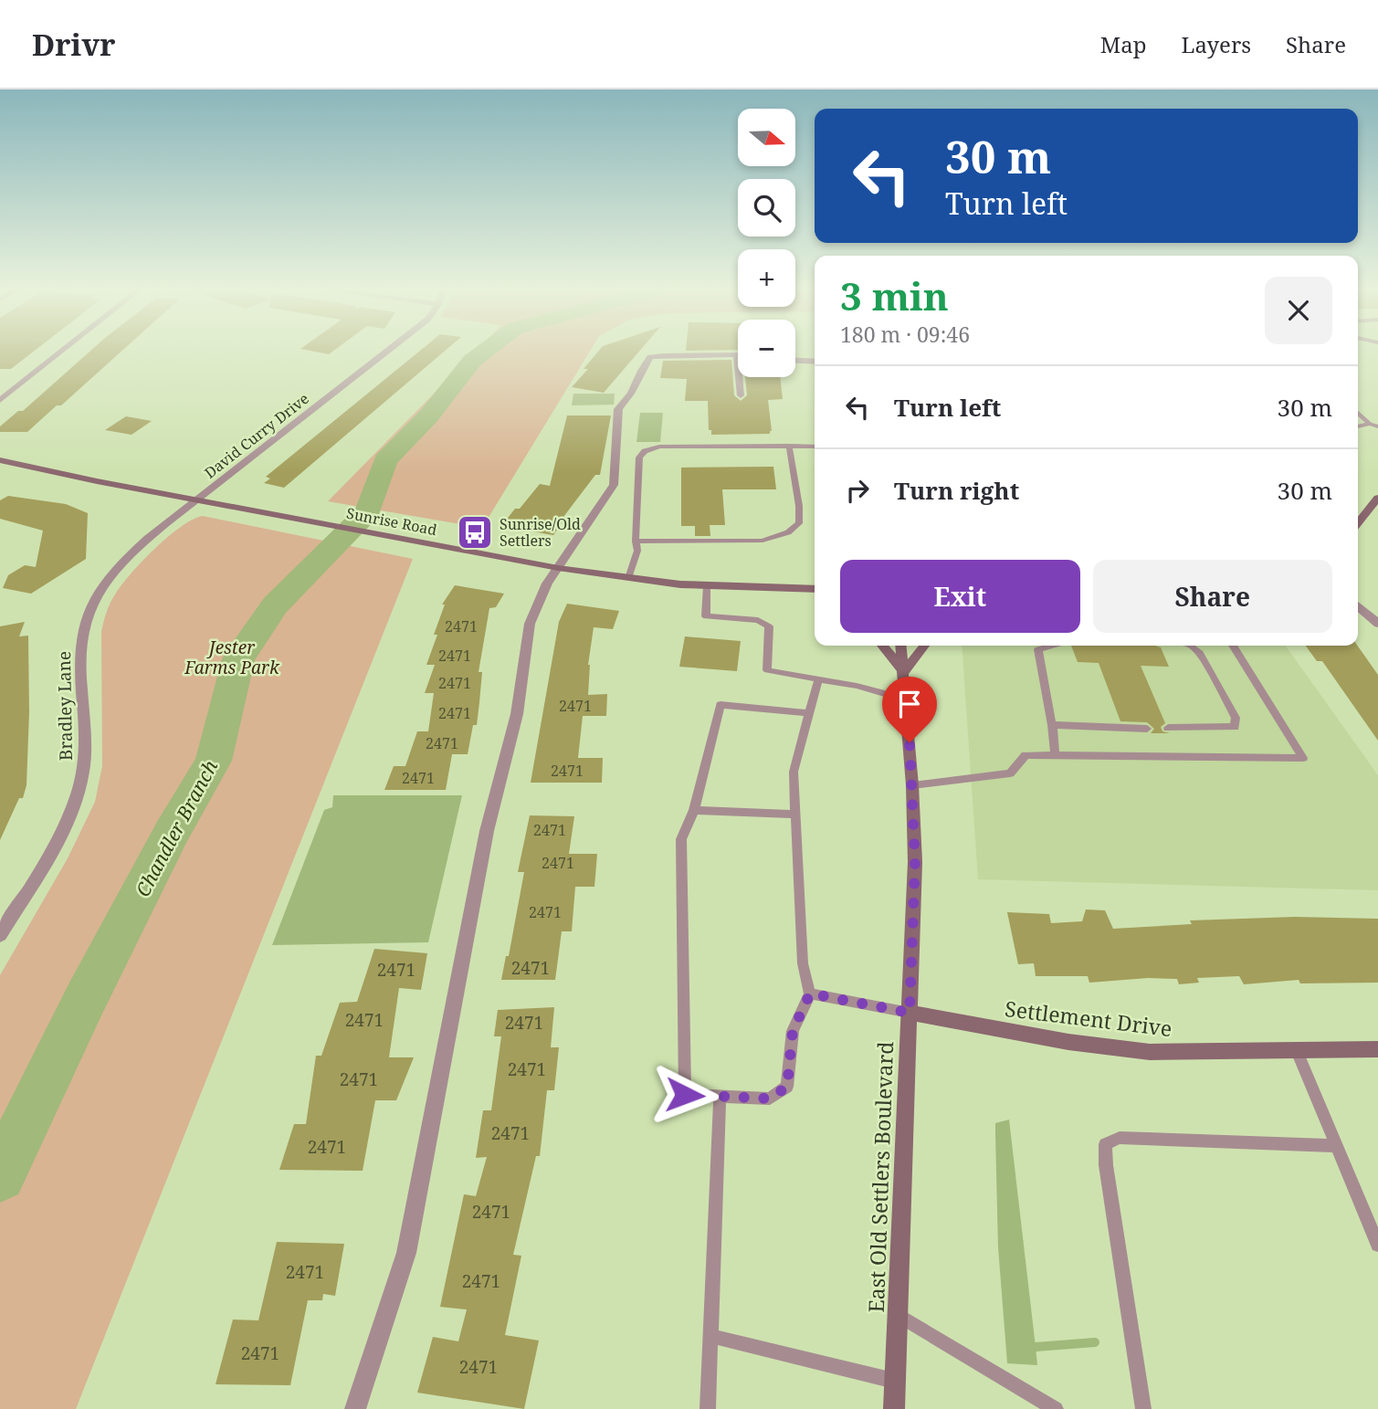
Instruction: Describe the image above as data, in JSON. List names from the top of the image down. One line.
{"streets":{"main road":["Sunrise Road","Settlement Drive","East Old Settlers Boulevard"],"street":["David Curry Drive","Bradley Lane"]},"crossings":[["David Curry Drive","Sunrise Road"],["David Curry Drive","Bradley Lane"],["Sunrise Road","Bradley Lane"],["Settlement Drive","East Old Settlers Boulevard"]],"water":["Chandler Branch"],"parks":["Jester Farms Park"],"places":{"bus stop":["Sunrise/Old Settlers"]},"house_numbers":["2471","2471","2471","2471","2471","2471","2471","2471","2471","2471","2471","2471","2471","2471","2471","2471","2471","2471","2471","2471","2471","2471","2471","2471"],"north":"right","page":{"header":"Drivr","nav":["Map","Layers","Share"],"map_buttons":["+","−"],"turn":["30 m","Turn left"],"heading":["3 min","180 m · 09:46"],"list":[{"name":"Turn left","value":"30 m"},{"name":"Turn right","value":"30 m"}],"buttons":["Exit","Share"]}}
